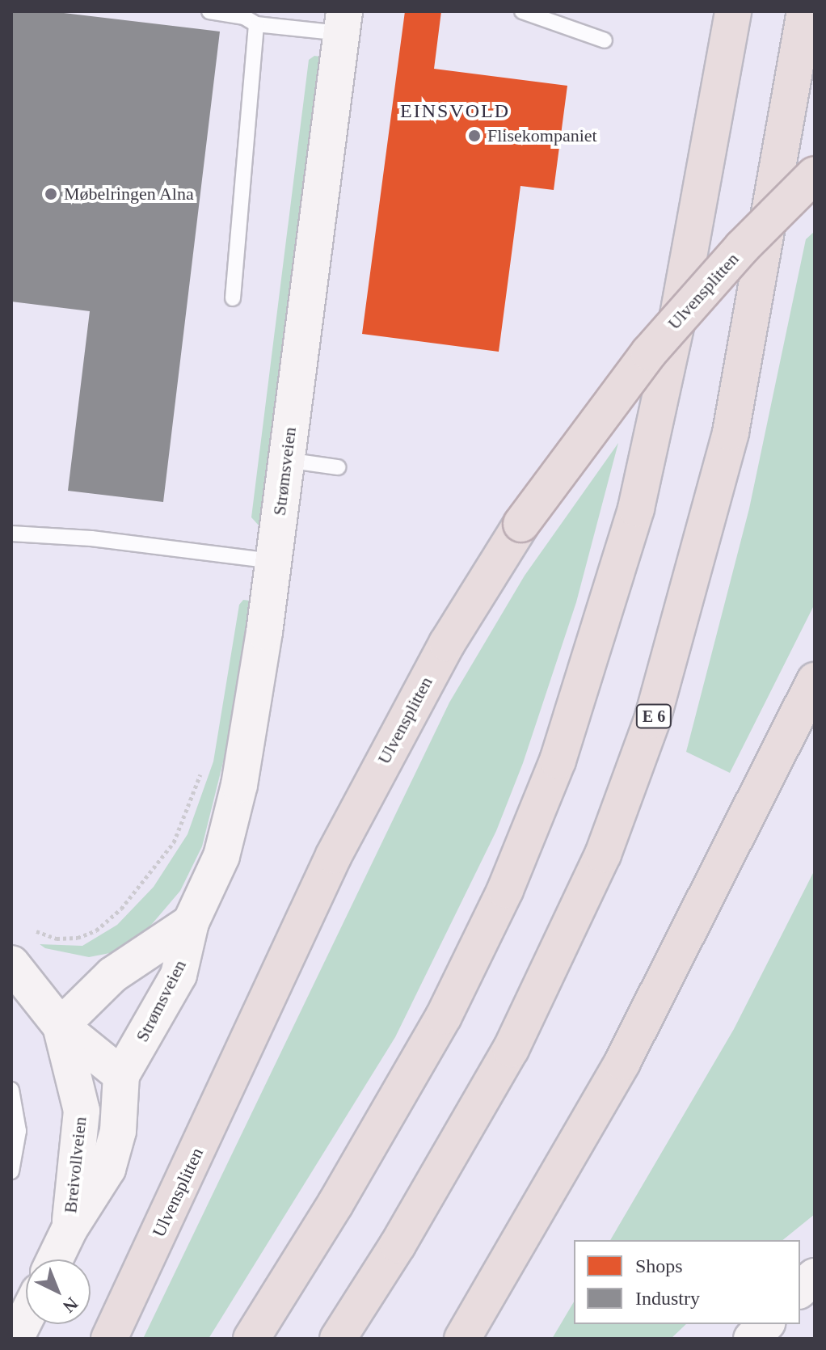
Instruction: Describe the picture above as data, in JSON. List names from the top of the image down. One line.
{"streets":{"highway":["Ulvensplitten","E 6"],"street":["Strømsveien","Breivollveien"]},"crossings":[["Strømsveien","Breivollveien"]],"districts":["EINSVOLD"],"places":["Flisekompaniet","Møbelringen Alna"],"legend":["Shops","Industry"],"north":"bottom right"}
